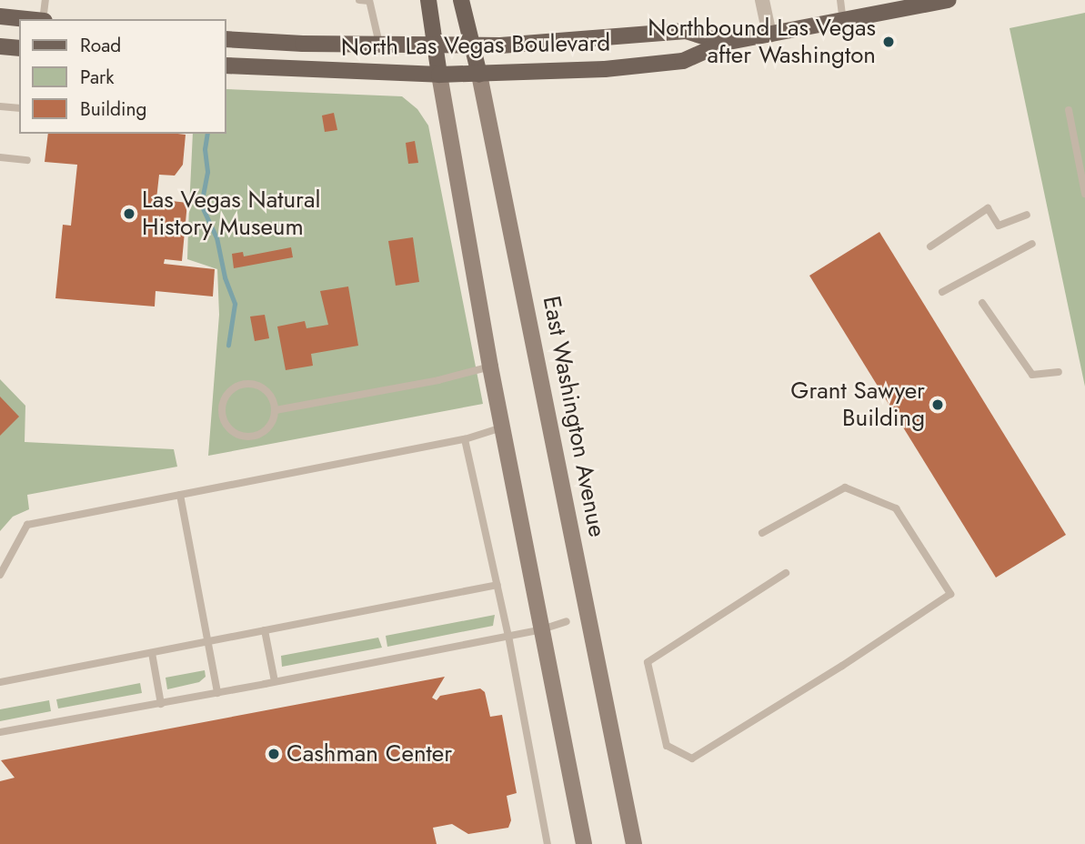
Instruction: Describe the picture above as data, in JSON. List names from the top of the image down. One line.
{"streets":{"main road":["North Las Vegas Boulevard","East Washington Avenue"]},"crossings":[["North Las Vegas Boulevard","East Washington Avenue"]],"places":["Northbound Las Vegas after Washington","Las Vegas Natural History Museum","Grant Sawyer Building","Cashman Center"],"legend":["Road","Park","Building"]}
